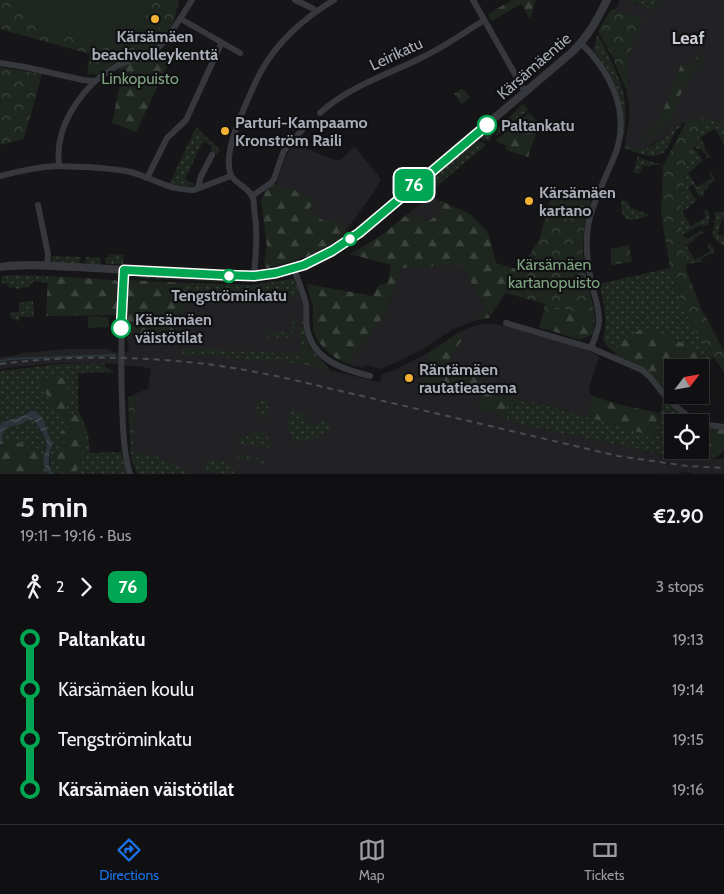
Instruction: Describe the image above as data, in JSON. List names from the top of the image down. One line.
{"streets":{"street":["Leirikatu","Kärsämäentie"]},"districts":["Leaf"],"parks":["Linkopuisto","Kärsämäen kartanopuisto"],"places":["Kärsämäen beachvolleykenttä","Paltankatu","Parturi-Kampaamo Kronström Raili","Kärsämäen kartano","Tengströminkatu","Kärsämäen väistötilat","Räntämäen rautatieasema"],"lines":["bus line 76"],"north":"top right","page":{"on_map":"76","heading":["5 min","19:11 – 19:16 · Bus","€2.90"],"legs":["2","76","3 stops"],"list":[{"name":"Paltankatu","value":"19:13"},{"name":"Kärsämäen koulu","value":"19:14"},{"name":"Tengströminkatu","value":"19:15"},{"name":"Kärsämäen väistötilat","value":"19:16"}],"tabs":["Directions","Map","Tickets"]}}
